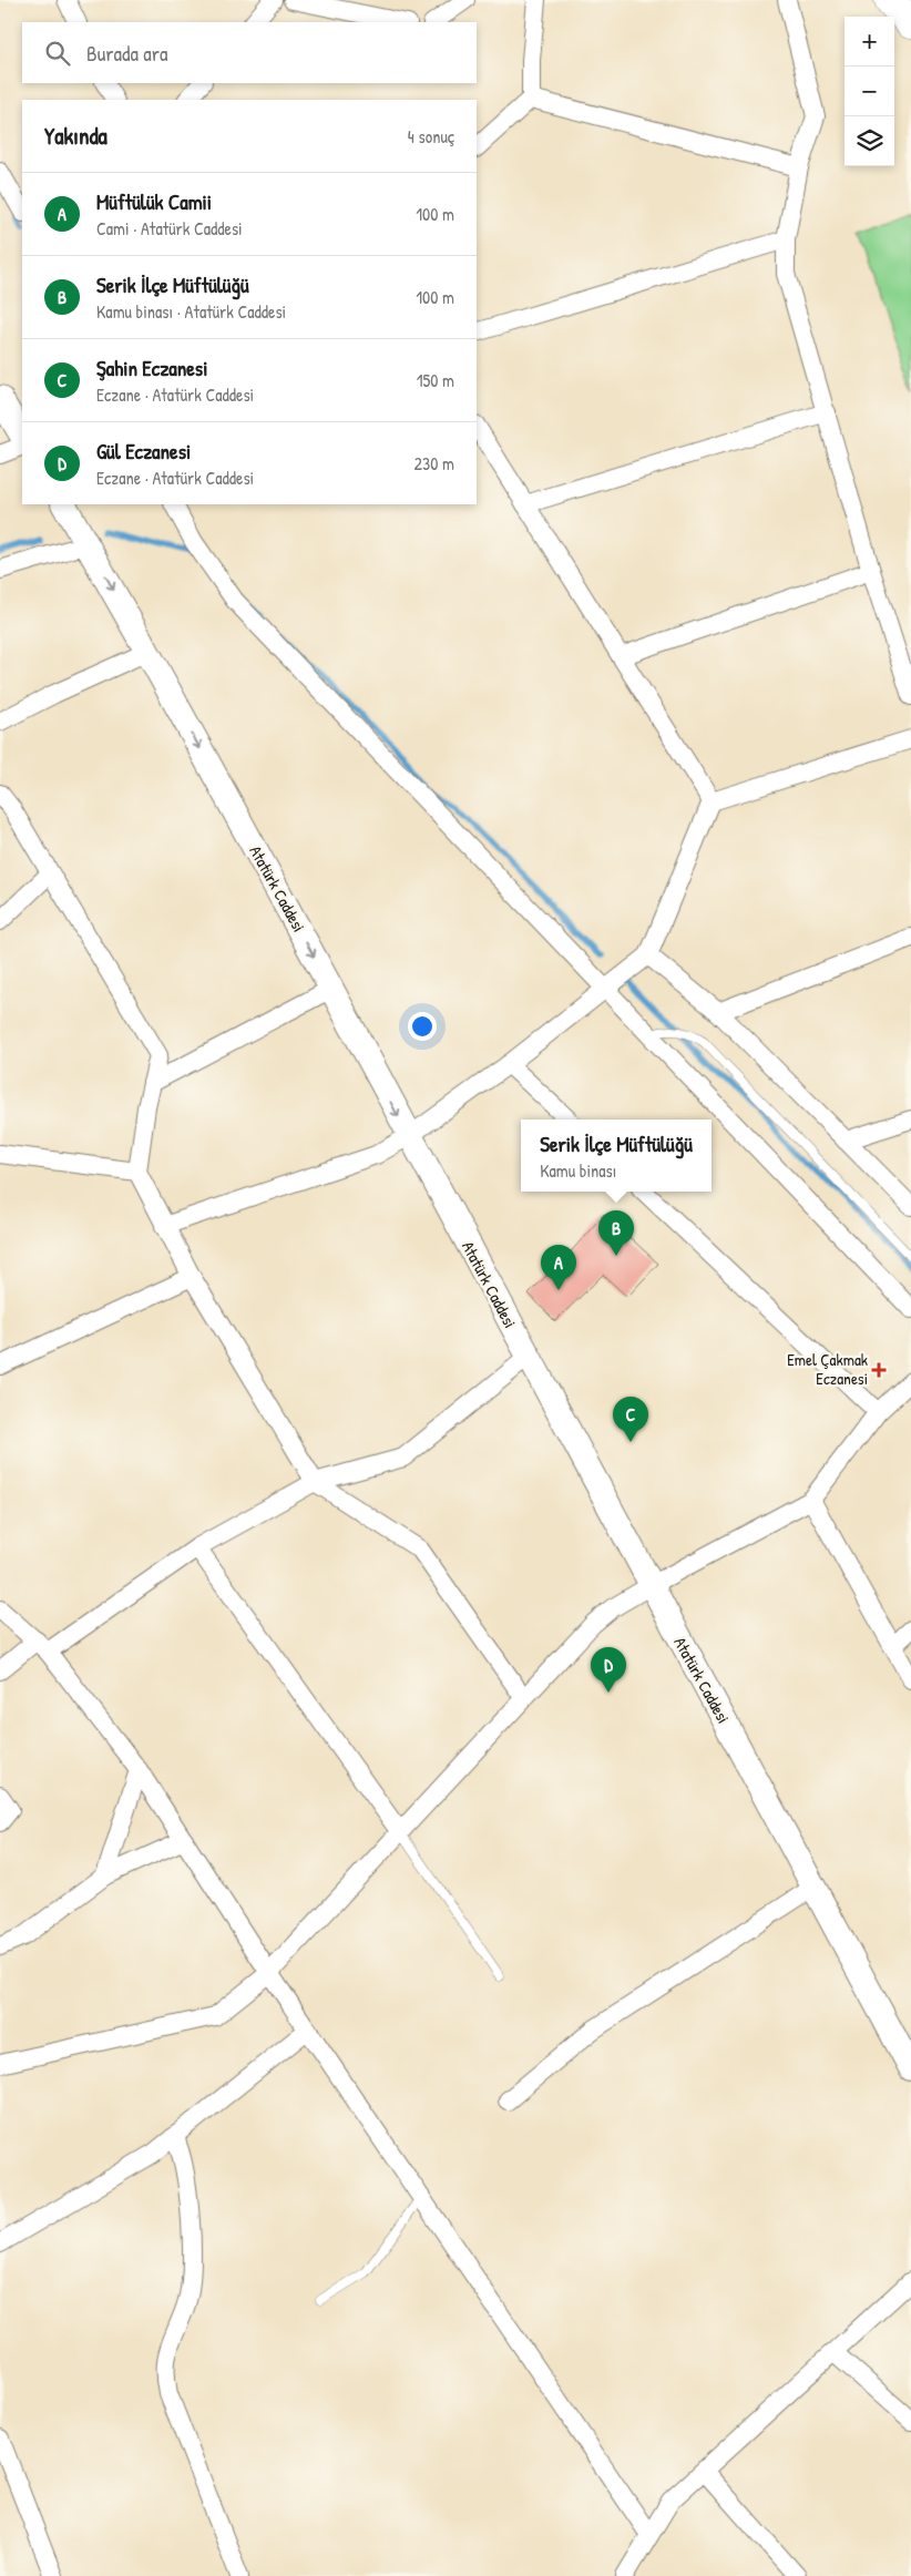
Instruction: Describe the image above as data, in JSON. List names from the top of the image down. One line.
{"streets":{"main road":["Atatürk Caddesi"]},"one_way":["Atatürk Caddesi"],"places":{"health":["Emel Çakmak Eczanesi"]},"page":{"map_buttons":["+","−"],"search":"Burada ara","heading":["Yakında","4 sonuç"],"list":[{"mark":"A","name":"Müftülük Camii","note":"Cami · Atatürk Caddesi","value":"100 m"},{"mark":"B","name":"Serik İlçe Müftülüğü","note":"Kamu binası · Atatürk Caddesi","value":"100 m"},{"mark":"C","name":"Şahin Eczanesi","note":"Eczane · Atatürk Caddesi","value":"150 m"},{"mark":"D","name":"Gül Eczanesi","note":"Eczane · Atatürk Caddesi","value":"230 m"}],"popup":["Serik İlçe Müftülüğü","Kamu binası"],"pins":["B","A","C","D"]}}
